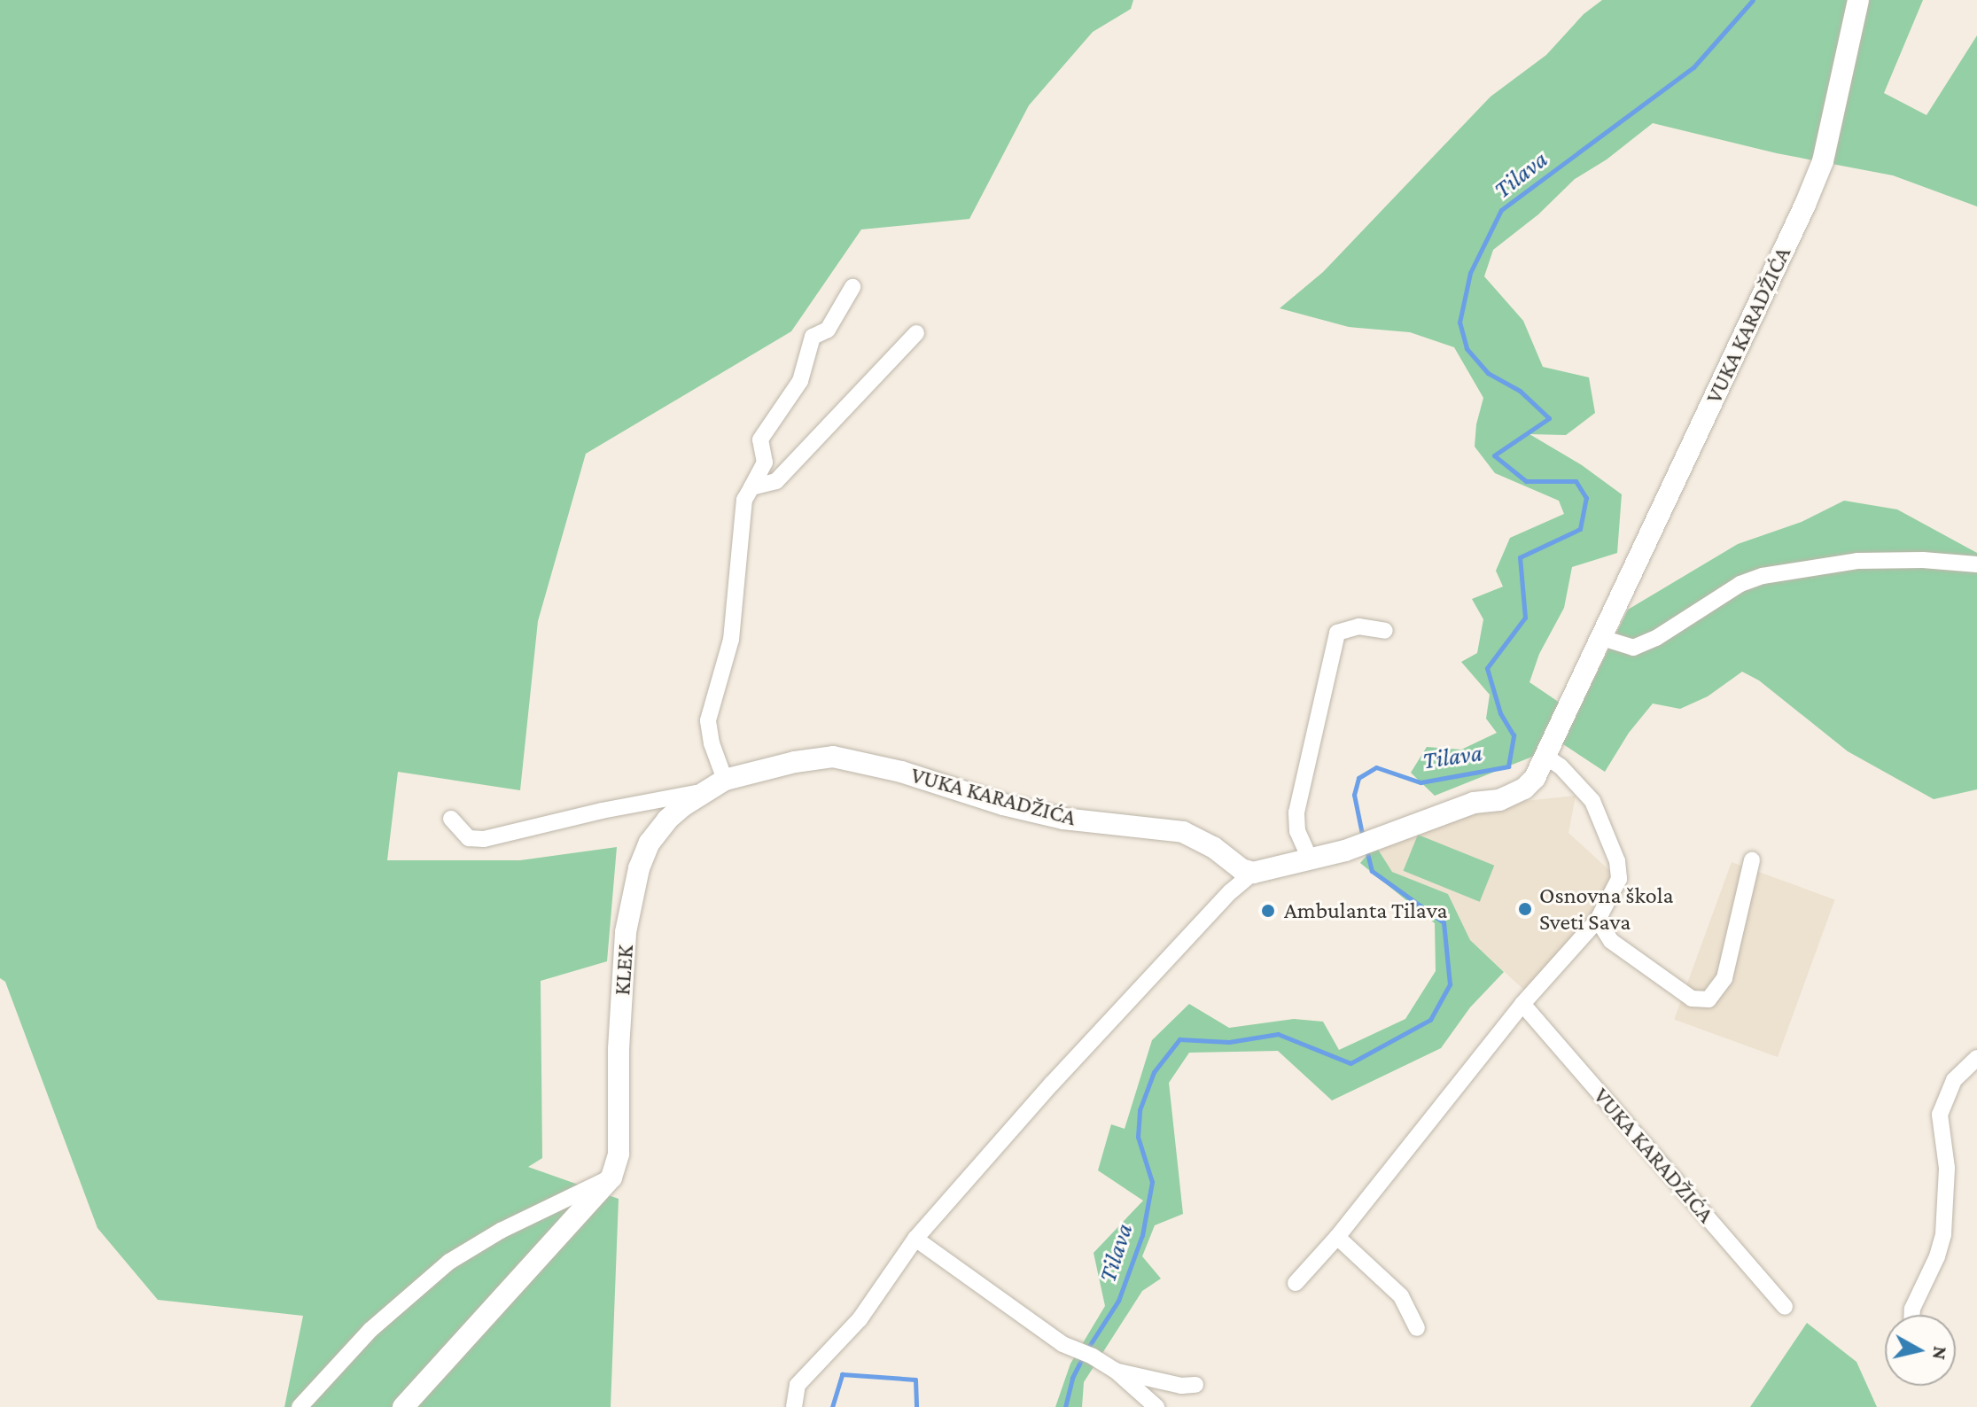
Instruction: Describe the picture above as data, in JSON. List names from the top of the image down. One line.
{"streets":{"street":["VUKA KARADŽIĆA","KLEK"]},"crossings":[["VUKA KARADŽIĆA","KLEK"]],"water":["Tilava"],"places":["Osnovna škola Sveti Sava","Ambulanta Tilava"],"north":"right"}
